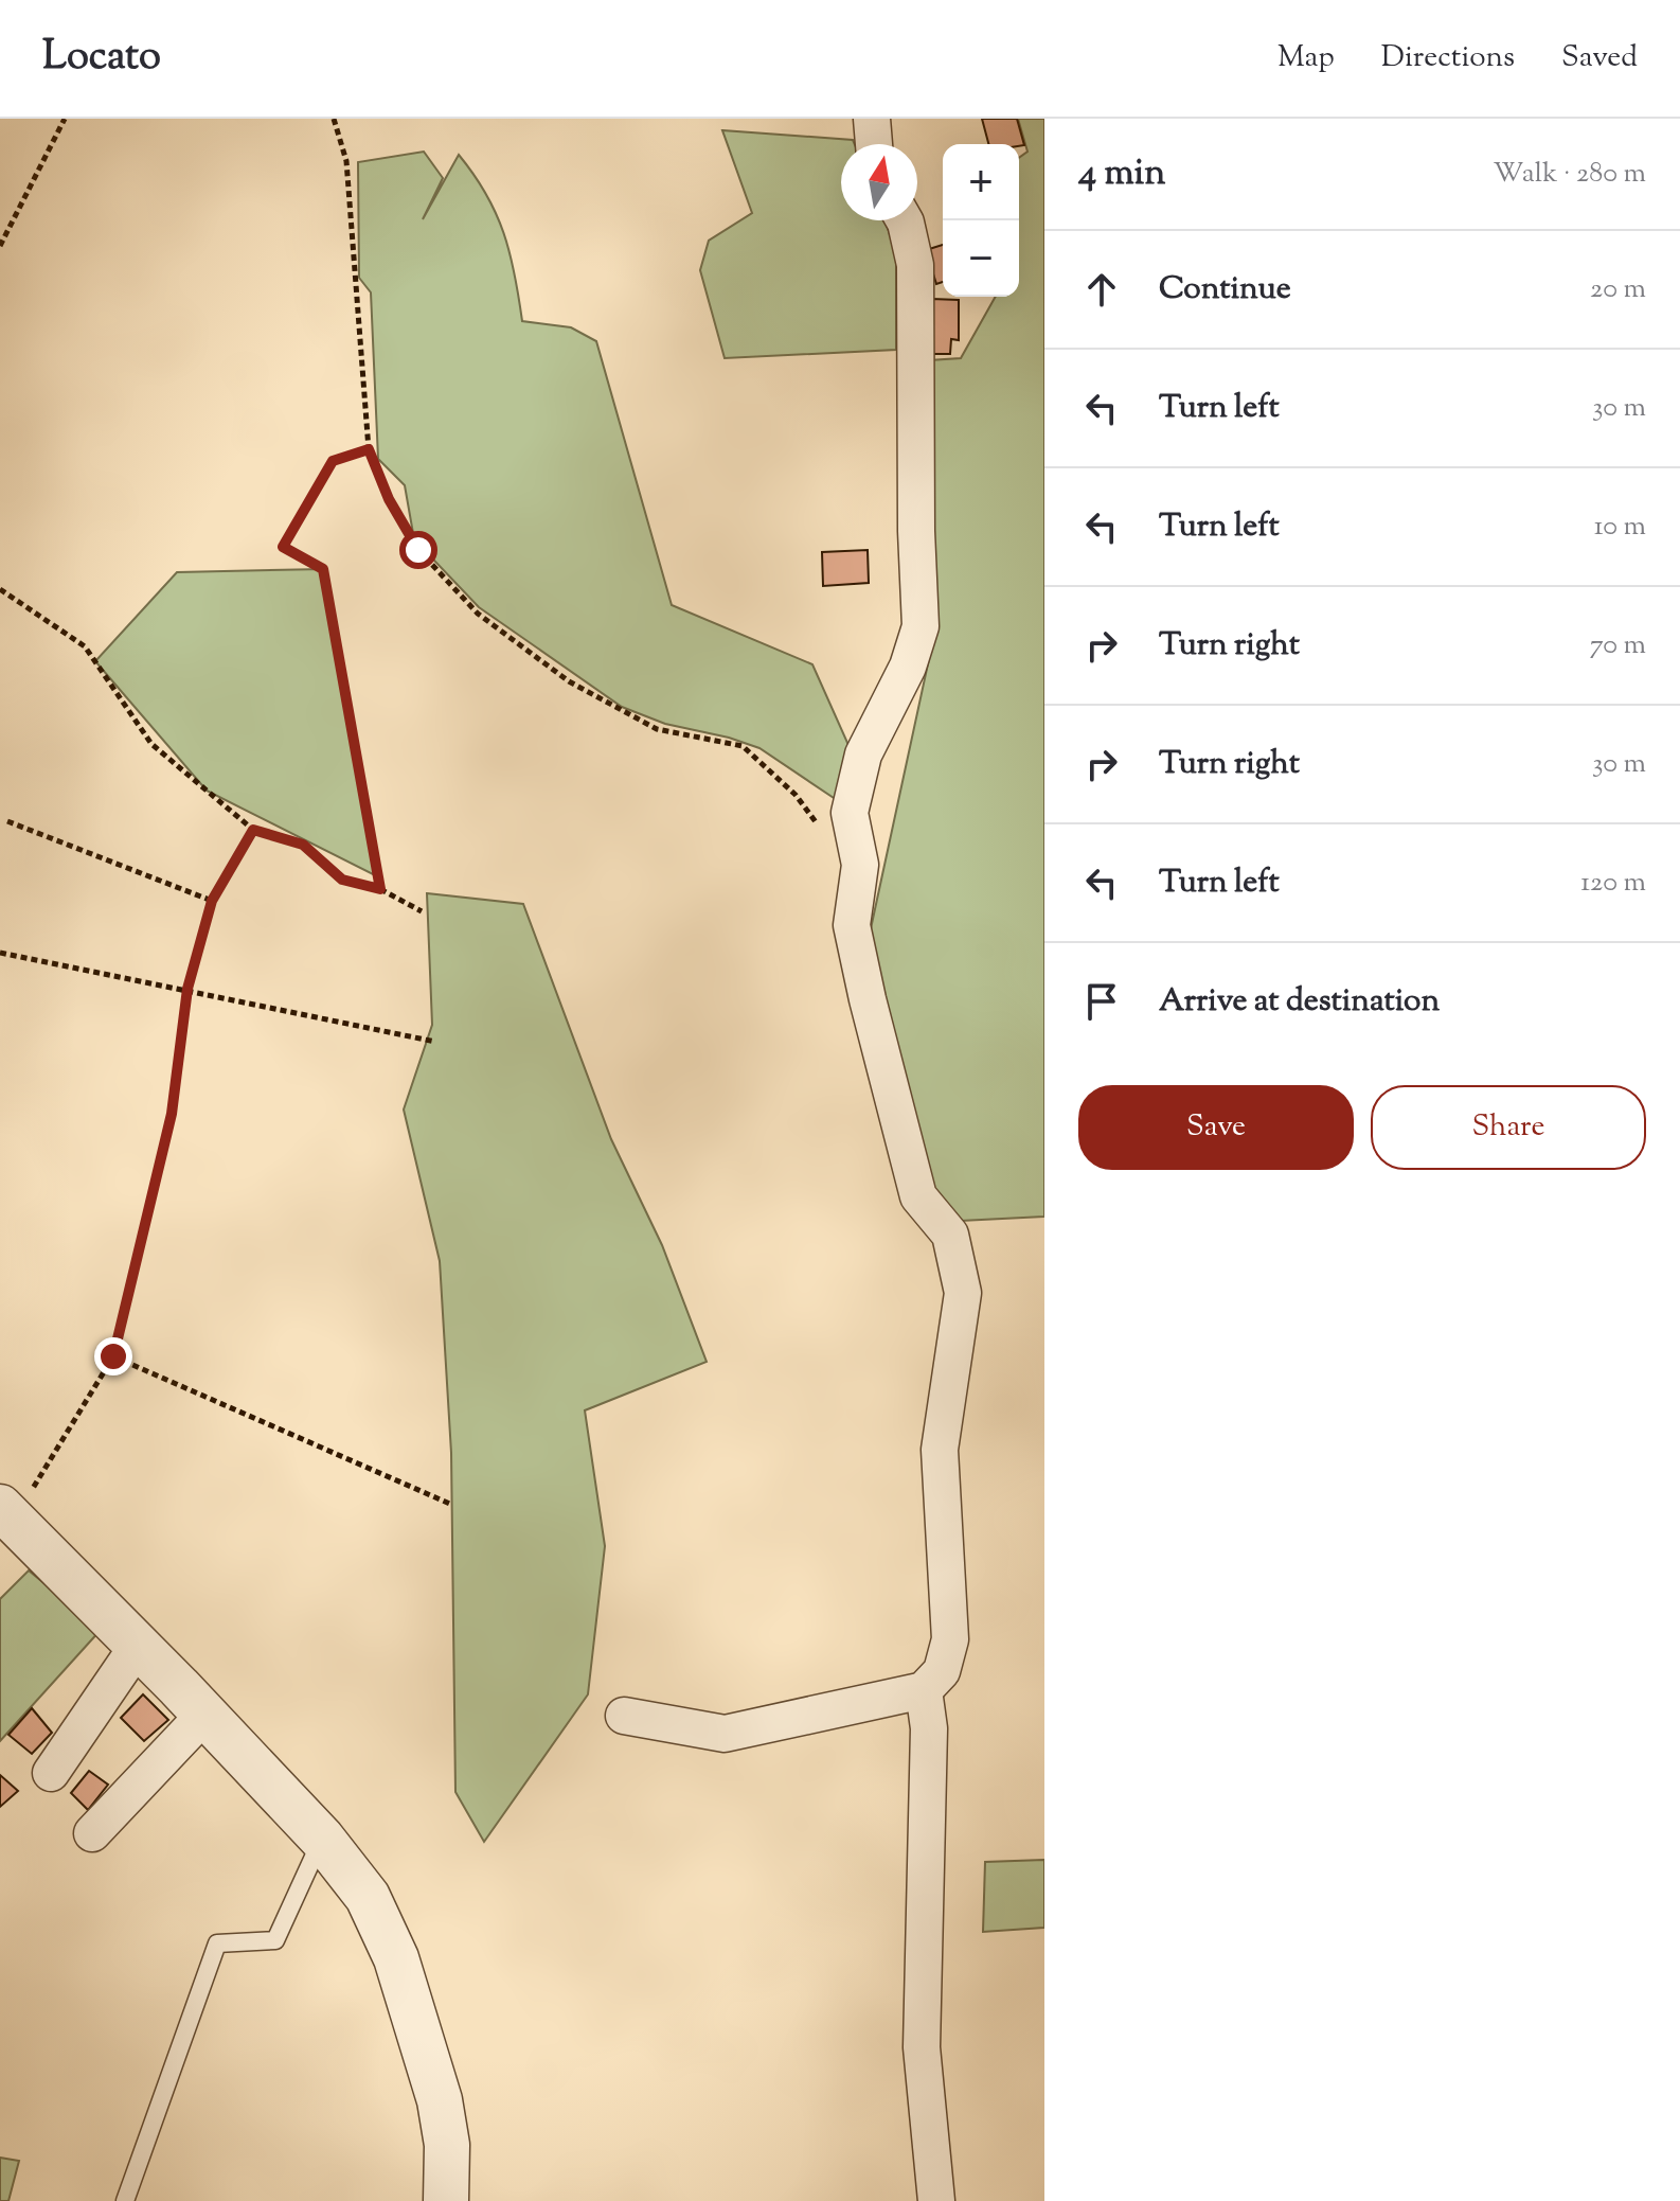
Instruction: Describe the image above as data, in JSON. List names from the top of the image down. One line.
{"north":"top","page":{"header":"Locato","nav":["Map","Directions","Saved"],"heading":["4 min","Walk · 280 m"],"map_buttons":["+","−"],"list":[["Continue","20 m"],["Turn left","30 m"],["Turn left","10 m"],["Turn right","70 m"],["Turn right","30 m"],["Turn left","120 m"],"Arrive at destination"],"buttons":["Save","Share"]}}
